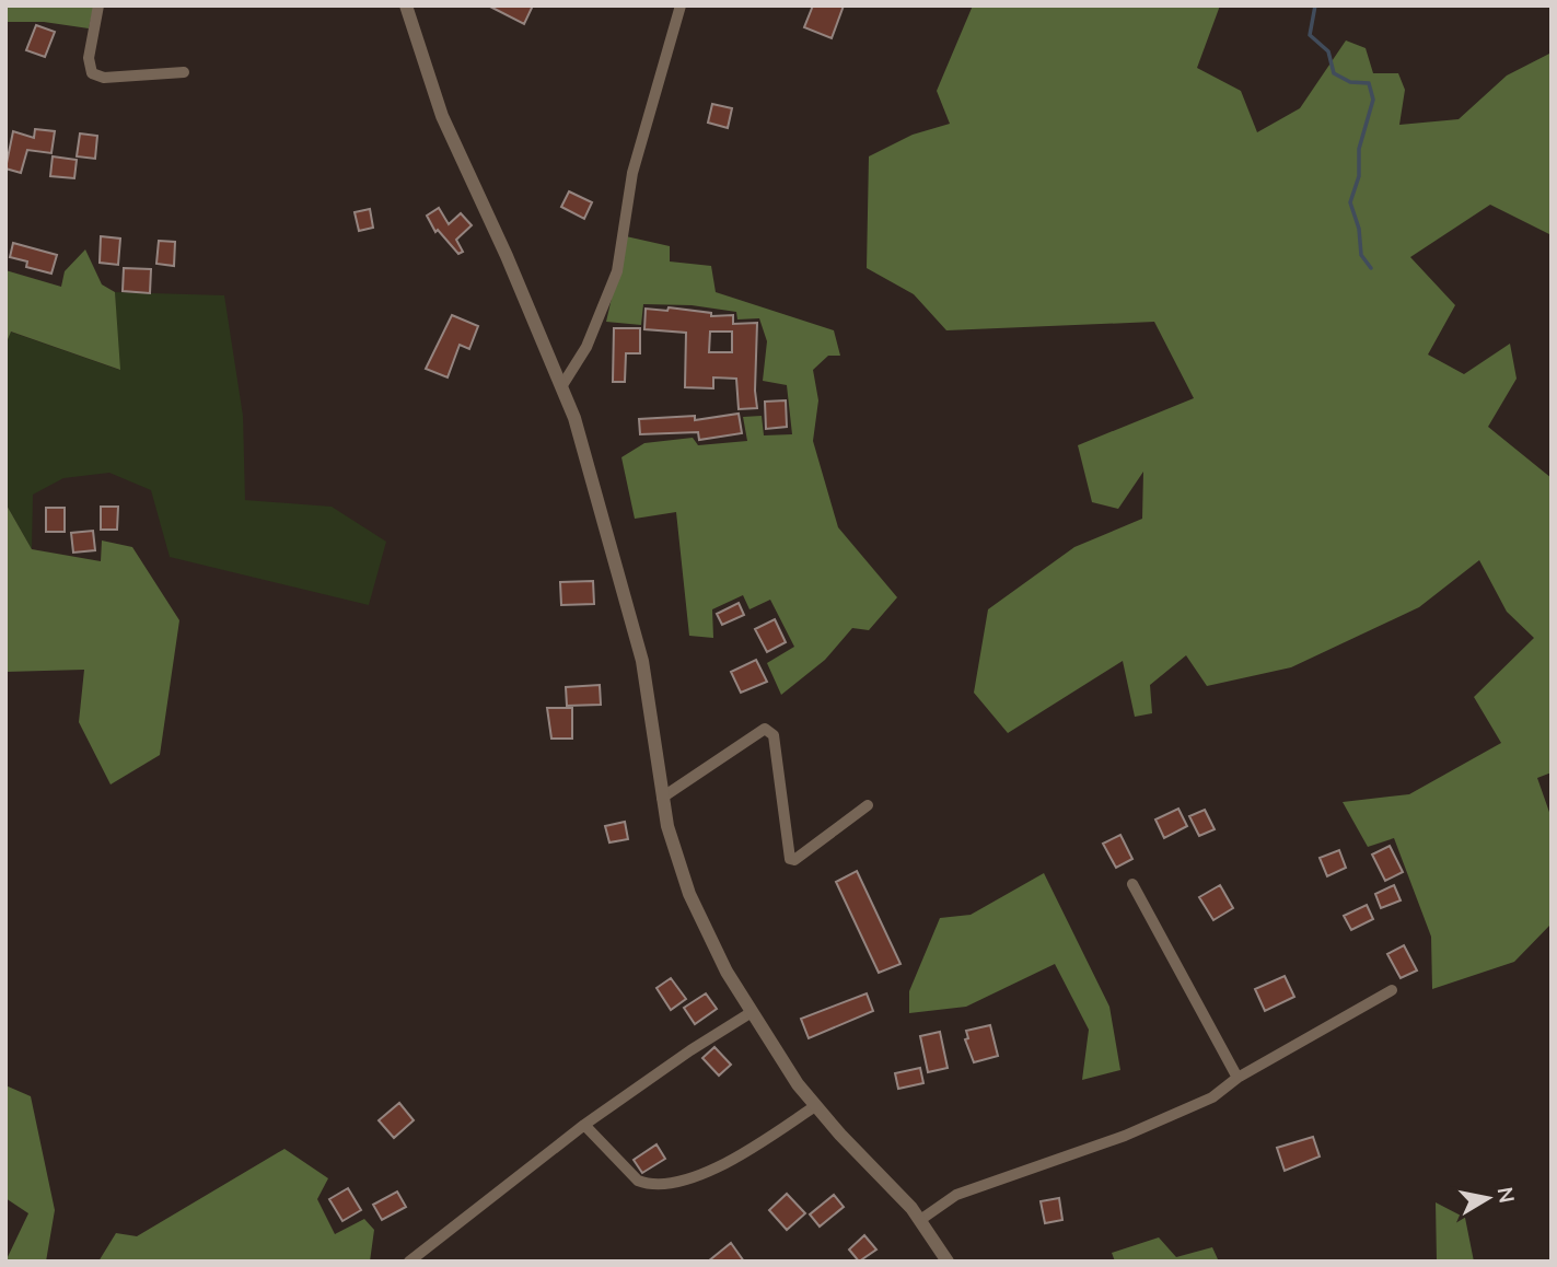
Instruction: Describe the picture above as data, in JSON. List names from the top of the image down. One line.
{"north":"right"}
